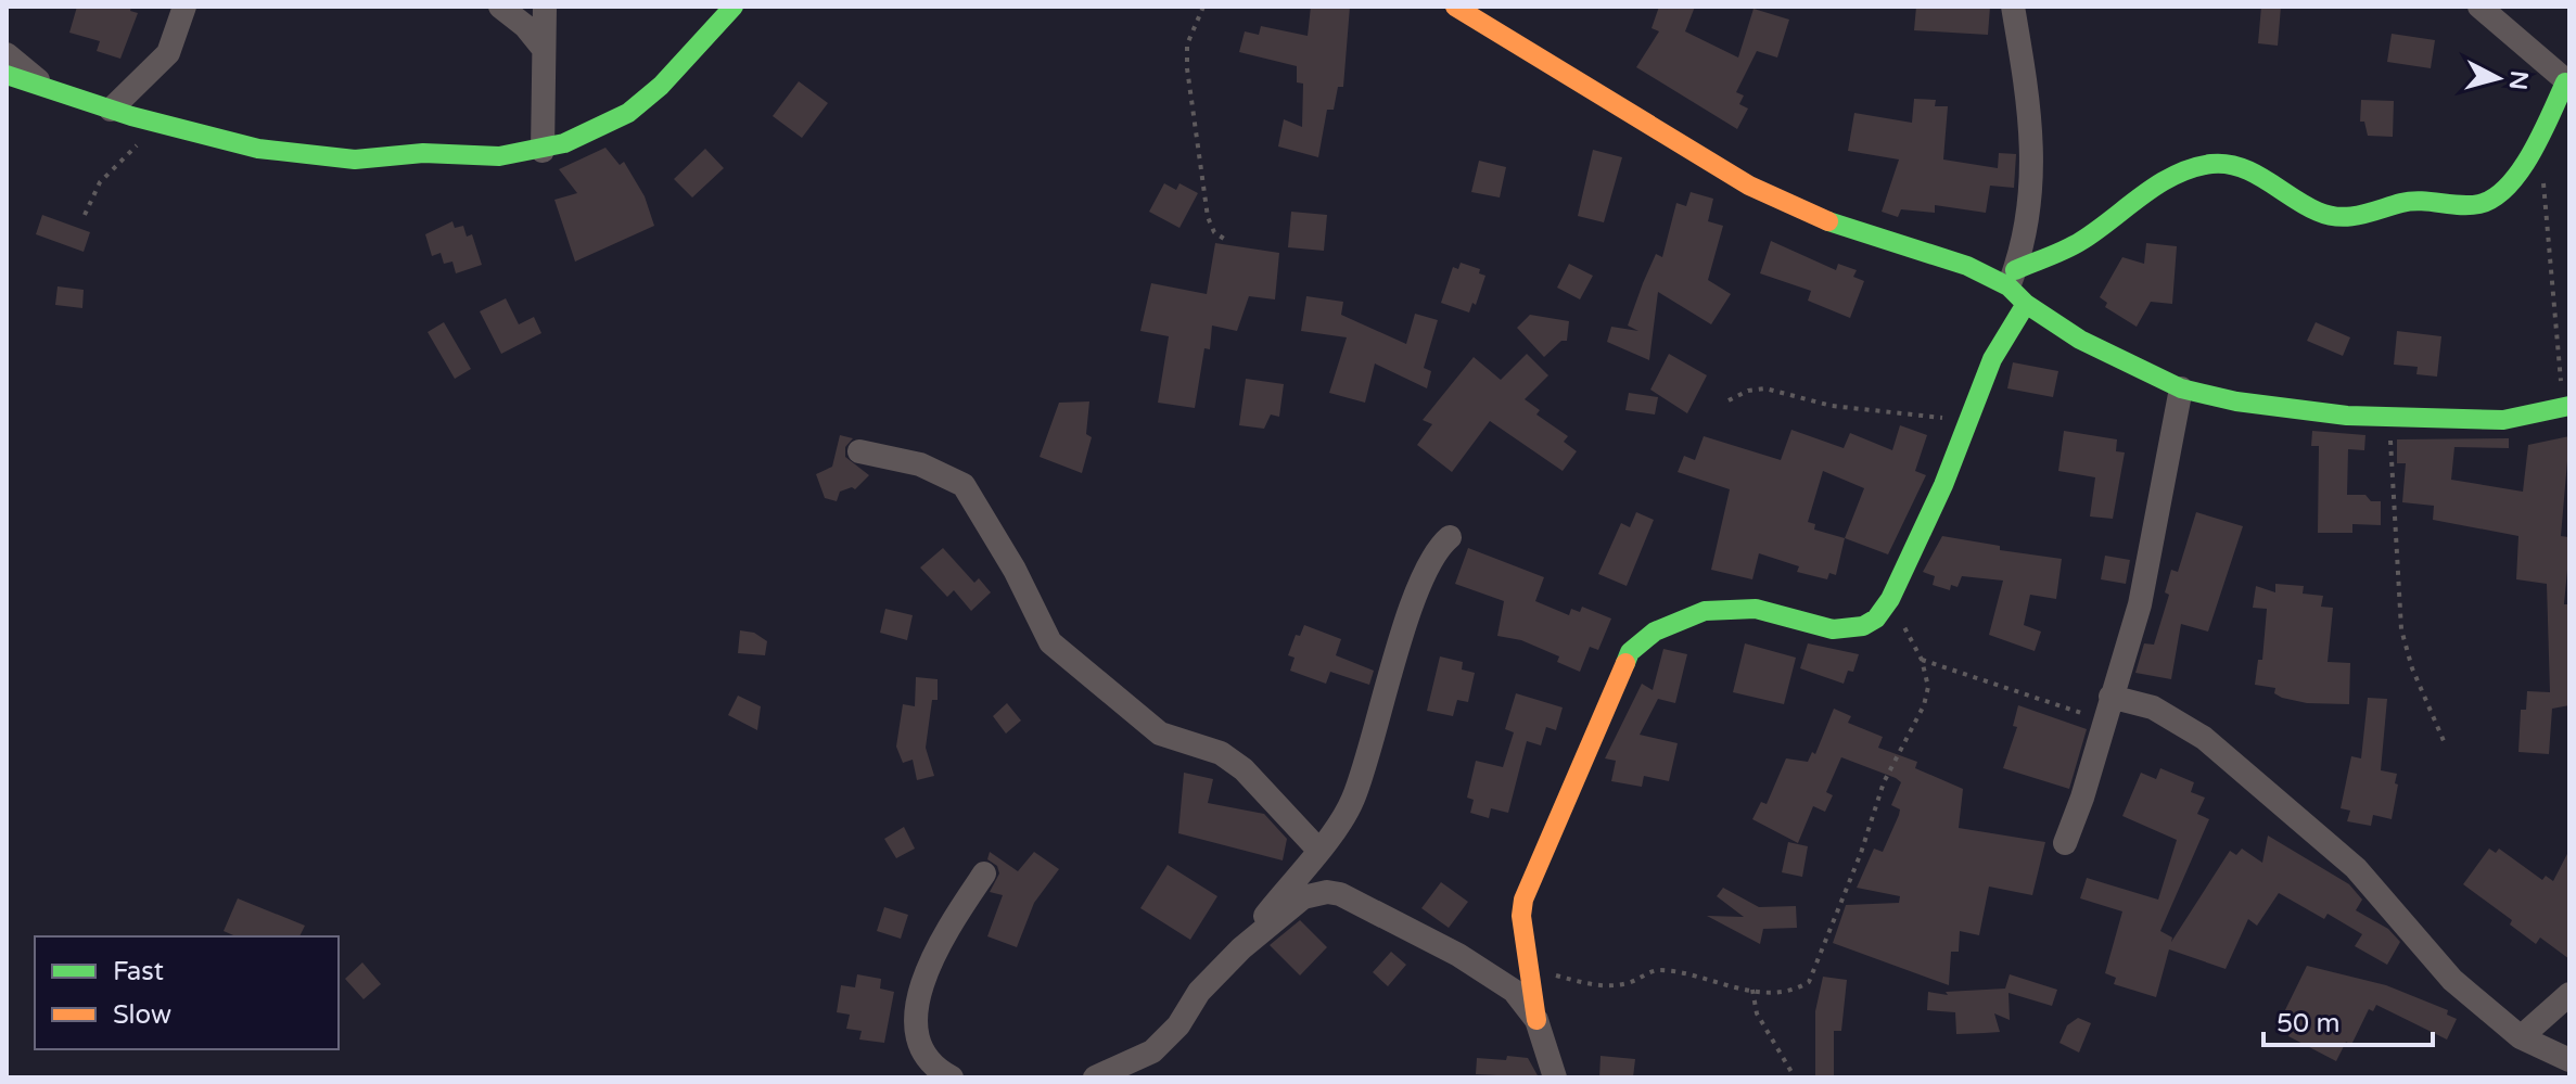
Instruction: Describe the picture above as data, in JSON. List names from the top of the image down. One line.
{"legend":["Fast","Slow"],"scale_bar":"50 m","north":"right"}
